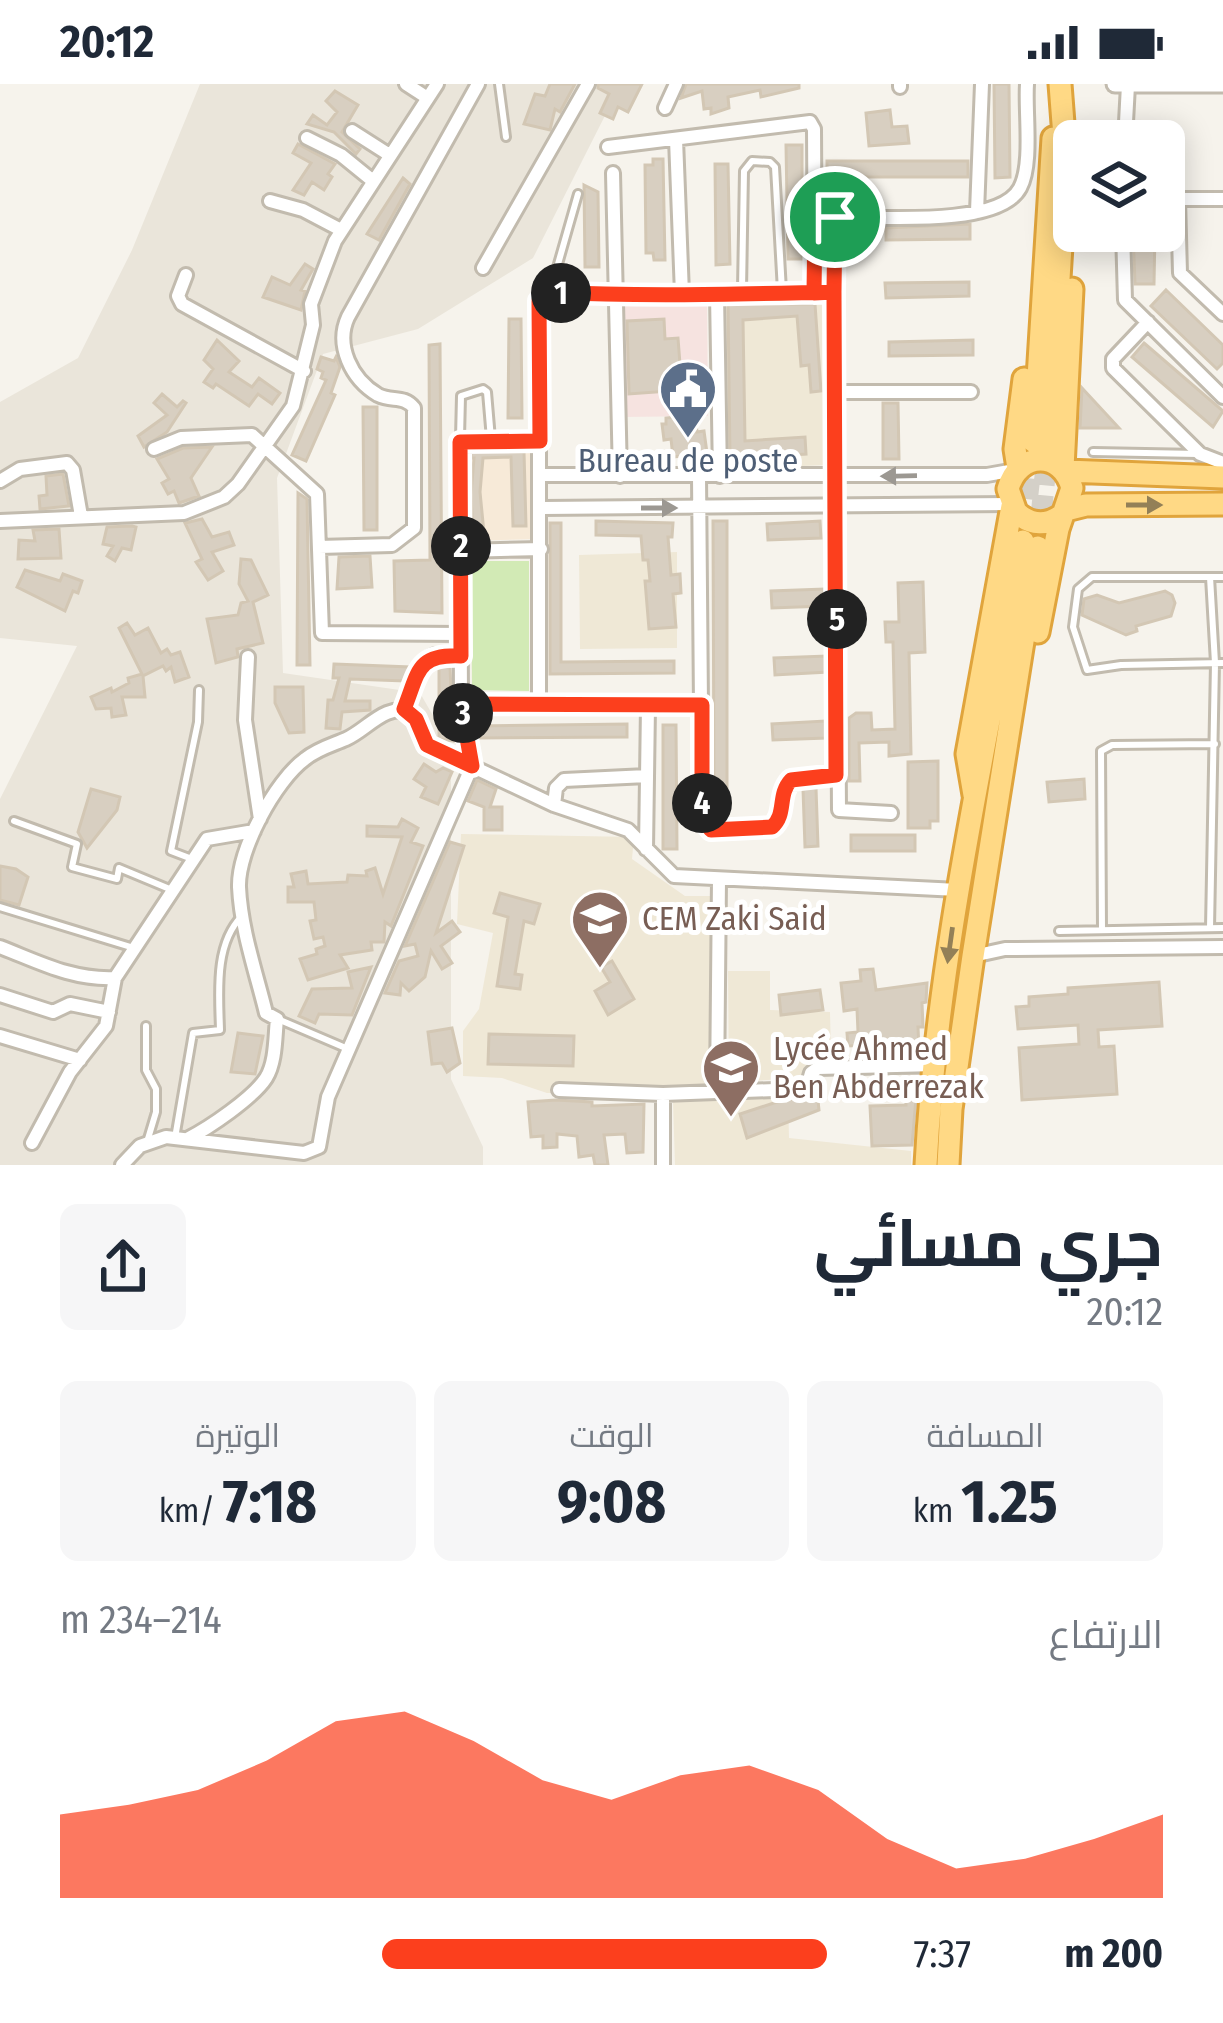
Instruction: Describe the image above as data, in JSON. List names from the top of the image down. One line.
{"places":{"public building":["Bureau de poste"],"school or university":["CEM Zaki Said","Lycée Ahmed Ben Abderrezak"]},"page":{"status":"20:12","pins":["1","2","5","3","4"],"heading":["جري مسائي","20:12"],"stats":[["المسافة","1.25 km"],["الوقت","9:08"],["الوتيرة","7:18 /km"]],"chart":["الارتفاع","214–234 m"],"list":[{"name":"200 m","note":"7:37"}]}}
